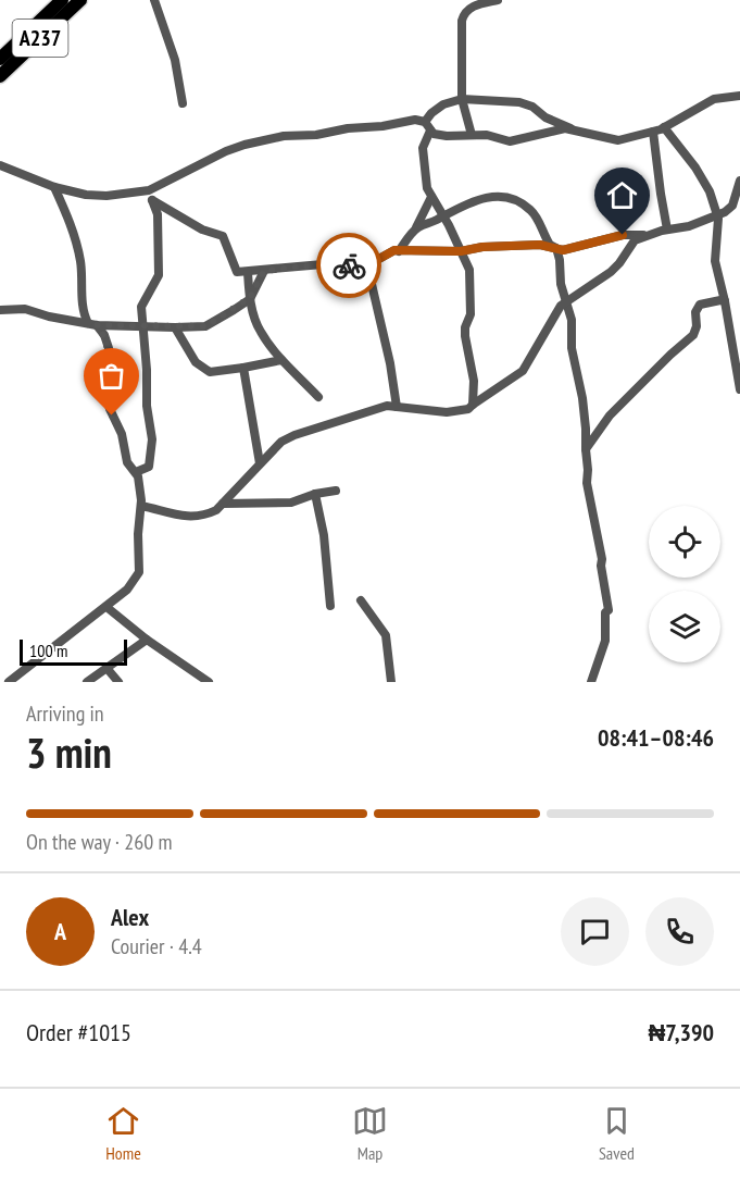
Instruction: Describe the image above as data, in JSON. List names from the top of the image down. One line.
{"streets":{"highway":["A237"]},"scale_bar":"100 m","page":{"scale":"100 m","heading":["3 min","Arriving in","08:41–08:46"],"panel":["Alex","Courier · 4.4","Order #1015","₦7,390"],"bar":"On the way · 260 m","round":"A","tabs":["Home","Map","Saved"]}}
